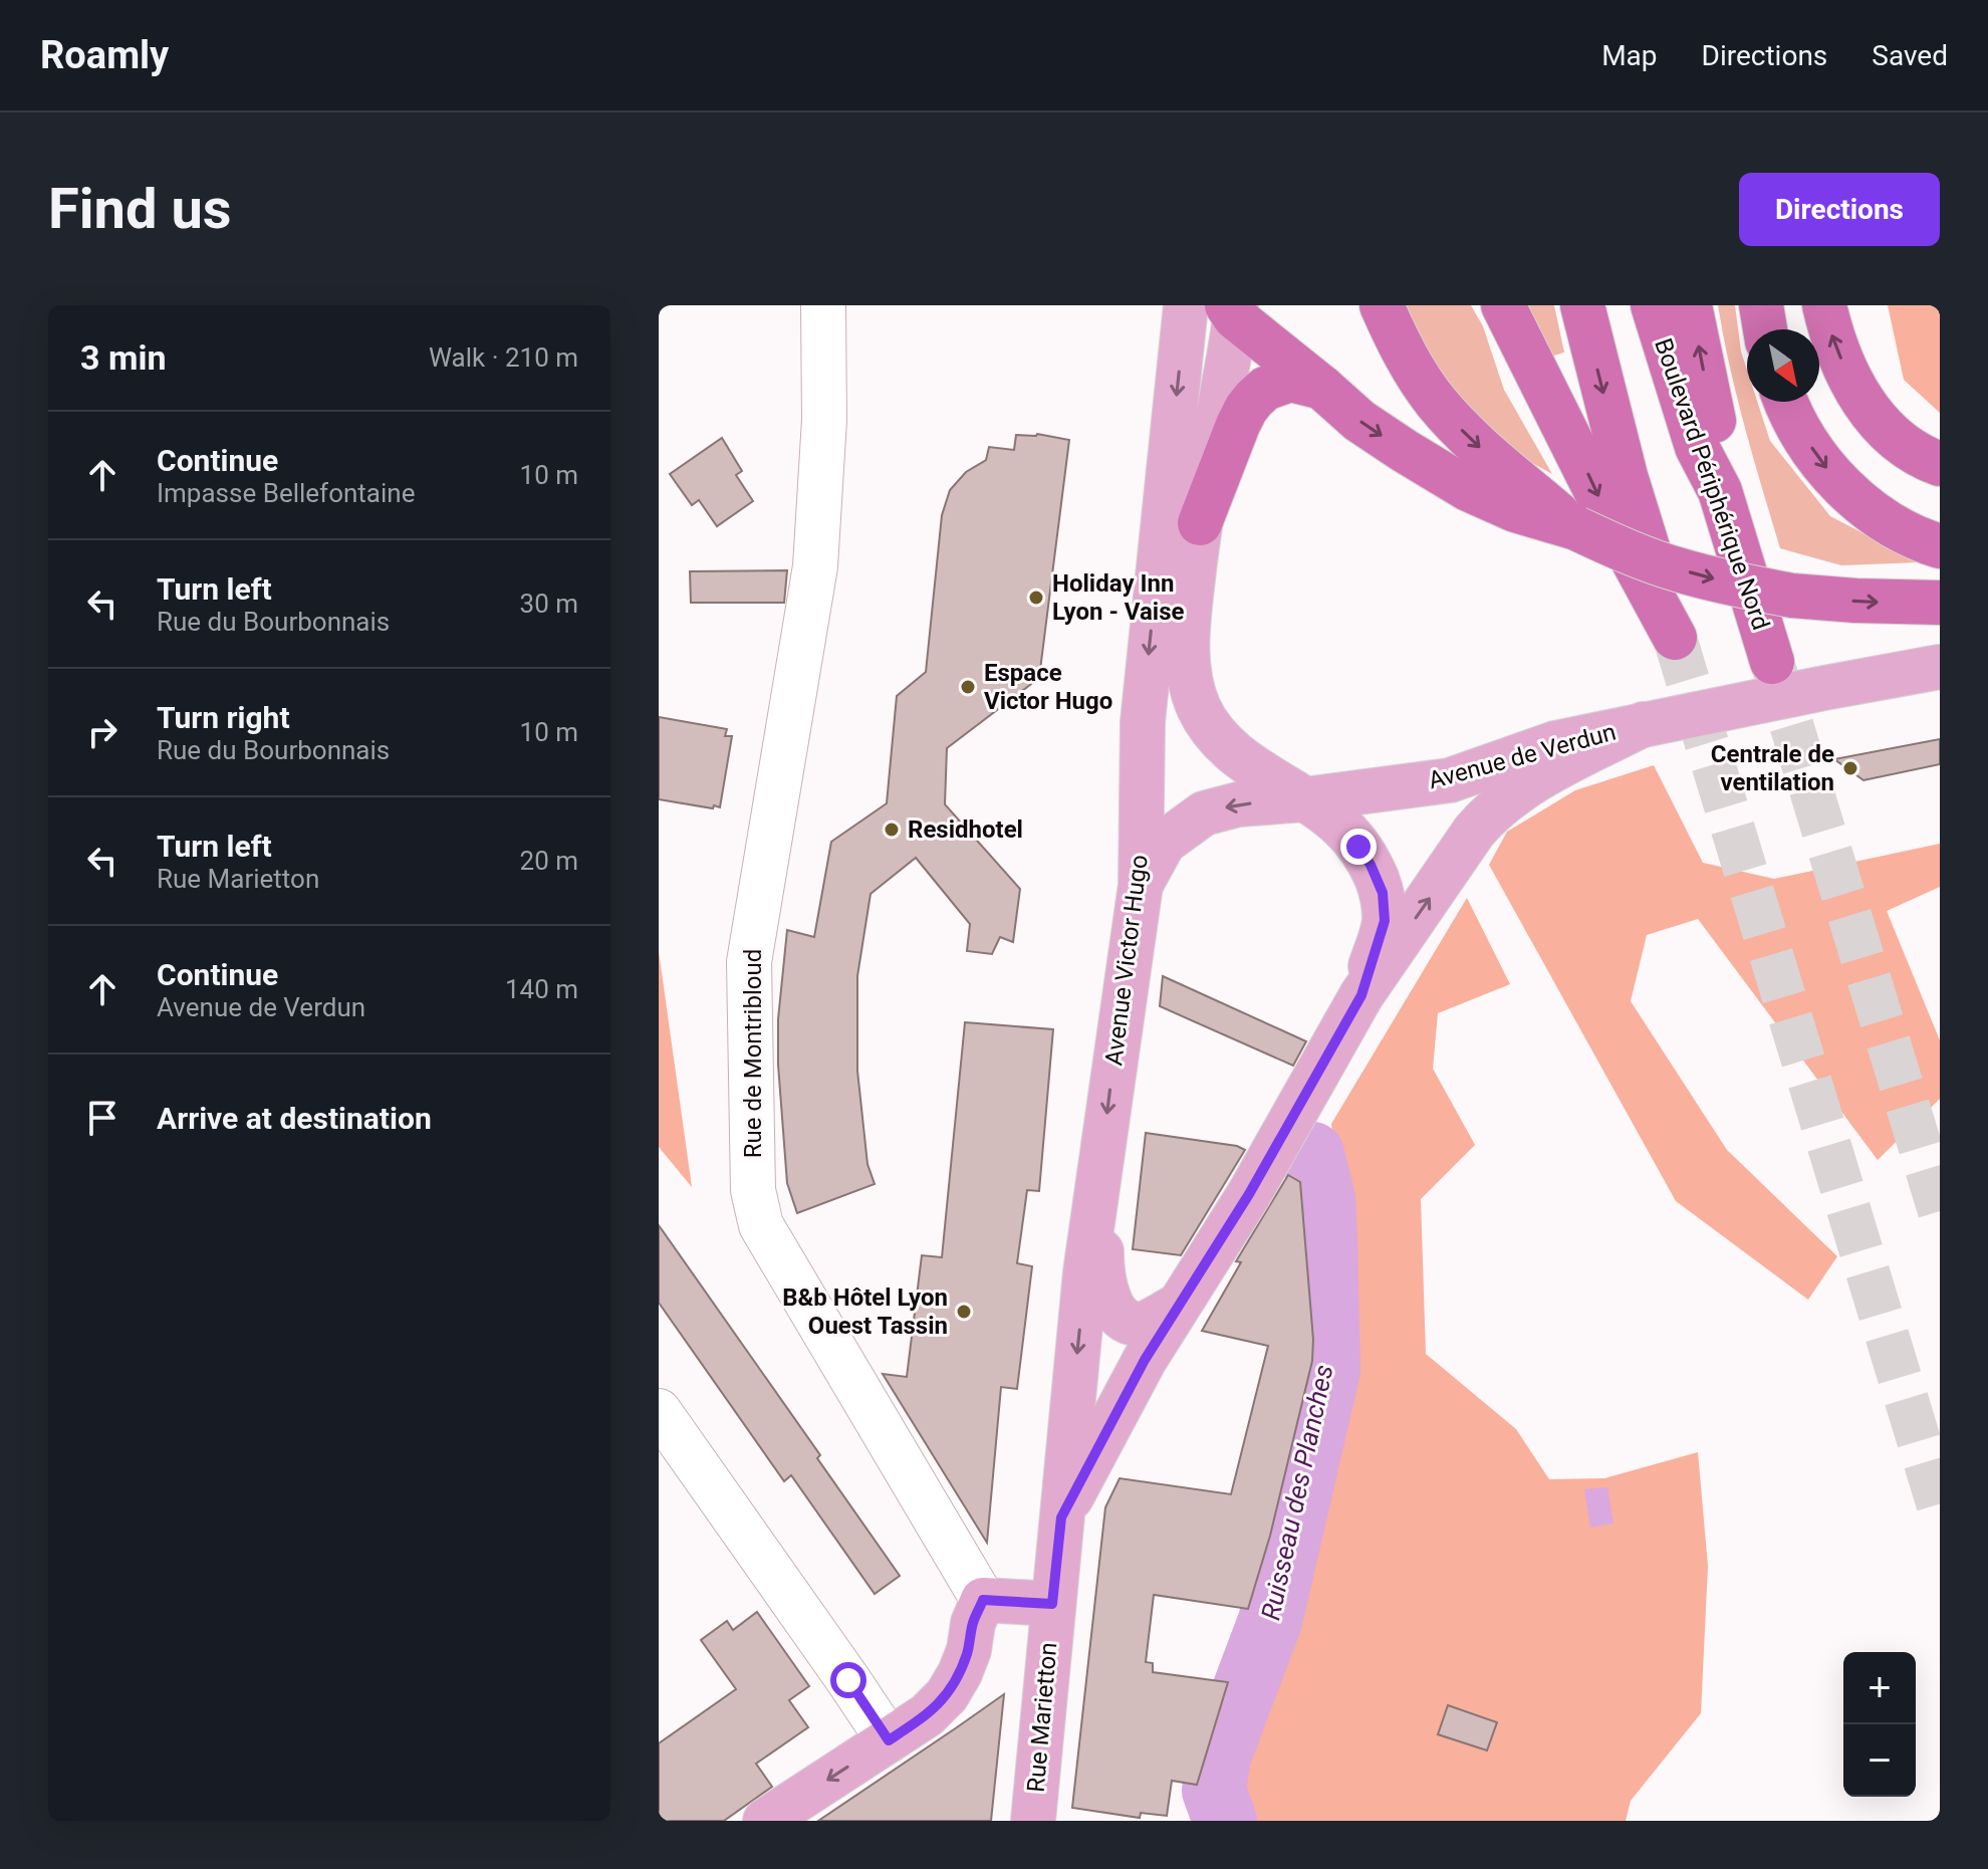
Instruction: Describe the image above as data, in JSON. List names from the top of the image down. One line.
{"streets":{"highway":["Boulevard Périphérique Nord"],"main road":["Avenue de Verdun","Avenue Victor Hugo","Rue Marietton"],"street":["Rue de Montribloud"]},"crossings":[["Avenue de Verdun","Avenue Victor Hugo"],["Avenue de Verdun","Rue Marietton"],["Avenue Victor Hugo","Rue Marietton"]],"one_way":["Avenue Victor Hugo"],"water":["Ruisseau des Planches"],"places":["Holiday Inn Lyon - Vaise","Espace Victor Hugo","Centrale de ventilation","Residhotel","B&b Hôtel Lyon Ouest Tassin"],"north":"bottom right","page":{"header":"Roamly","nav":["Map","Directions","Saved"],"buttons":"Directions","title":"Find us","heading":["3 min","Walk · 210 m"],"list":[["Continue","Impasse Bellefontaine","10 m"],["Turn left","Rue du Bourbonnais","30 m"],["Turn right","Rue du Bourbonnais","10 m"],["Turn left","Rue Marietton","20 m"],["Continue","Avenue de Verdun","140 m"],"Arrive at destination"],"map_buttons":["+","−"]}}
